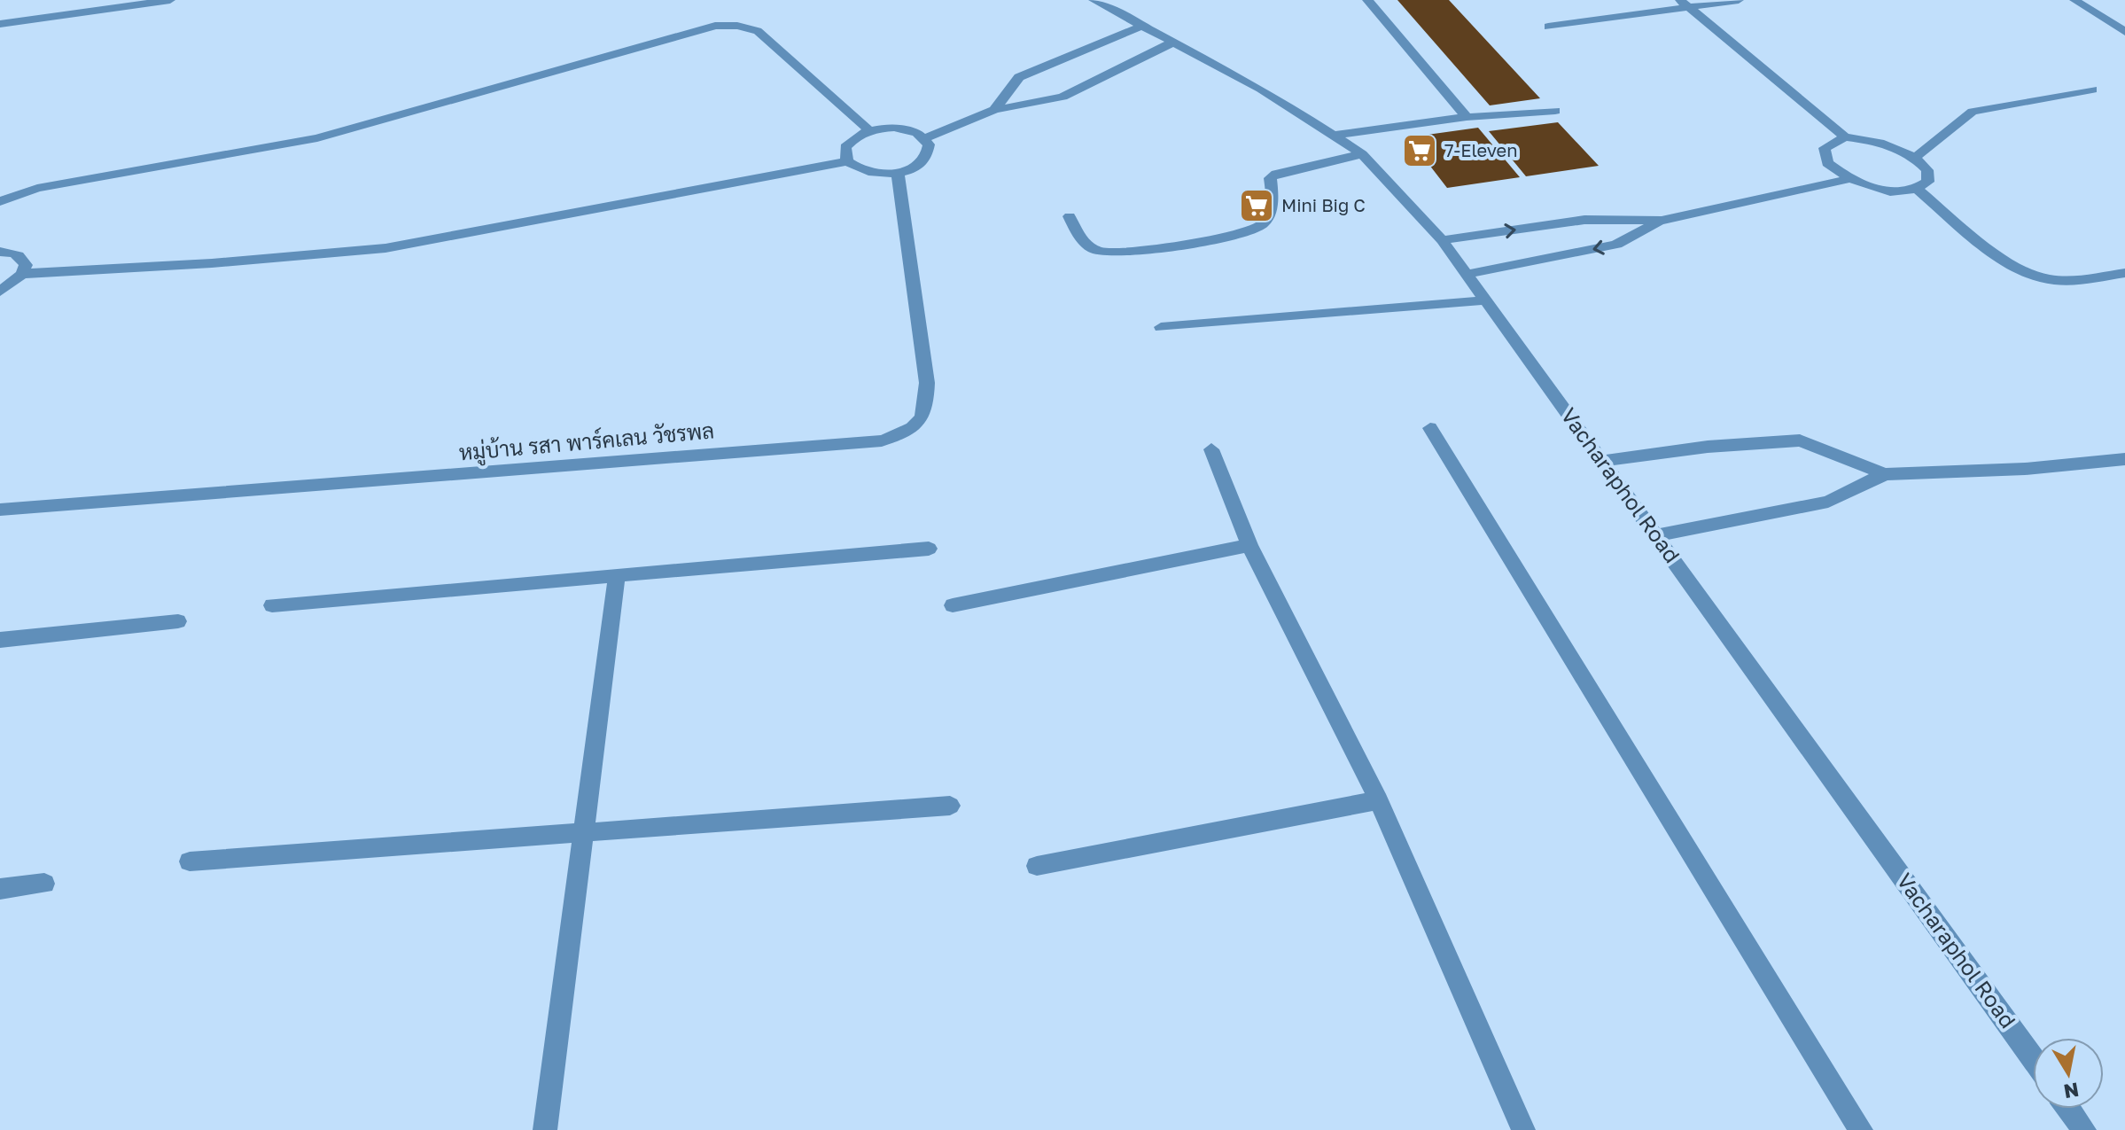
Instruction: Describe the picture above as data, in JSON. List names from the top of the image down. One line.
{"streets":{"street":["หมู่บ้าน รสา พาร์คเลน วัชรพล","Vacharaphol Road"]},"places":{"supermarket":["7-Eleven","Mini Big C"]},"north":"bottom"}
